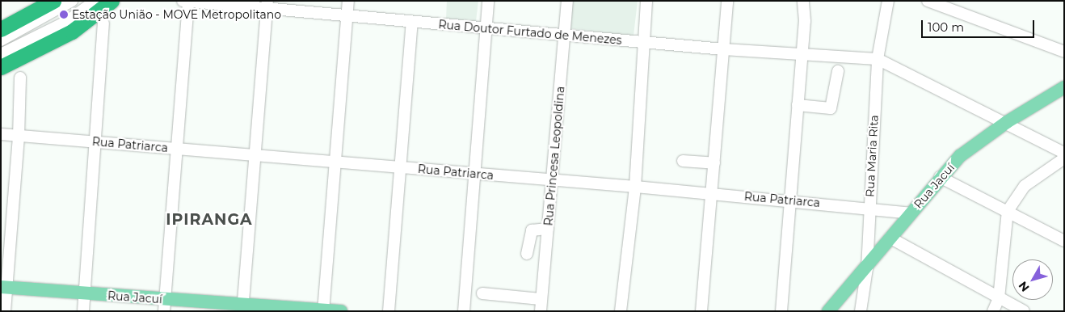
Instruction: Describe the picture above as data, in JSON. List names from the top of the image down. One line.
{"streets":{"main road":["Rua Jacuí"],"street":["Rua Doutor Furtado de Menezes","Rua Patriarca","Rua Princesa Leopoldina","Rua Maria Rita"]},"crossings":[["Rua Doutor Furtado de Menezes","Rua Princesa Leopoldina"],["Rua Doutor Furtado de Menezes","Rua Maria Rita"],["Rua Patriarca","Rua Princesa Leopoldina"],["Rua Patriarca","Rua Maria Rita"],["Rua Patriarca","Rua Jacuí"],["Rua Maria Rita","Rua Jacuí"]],"districts":["IPIRANGA"],"places":["Estação União - MOVE Metropolitano"],"scale_bar":"100 m","north":"bottom left"}
